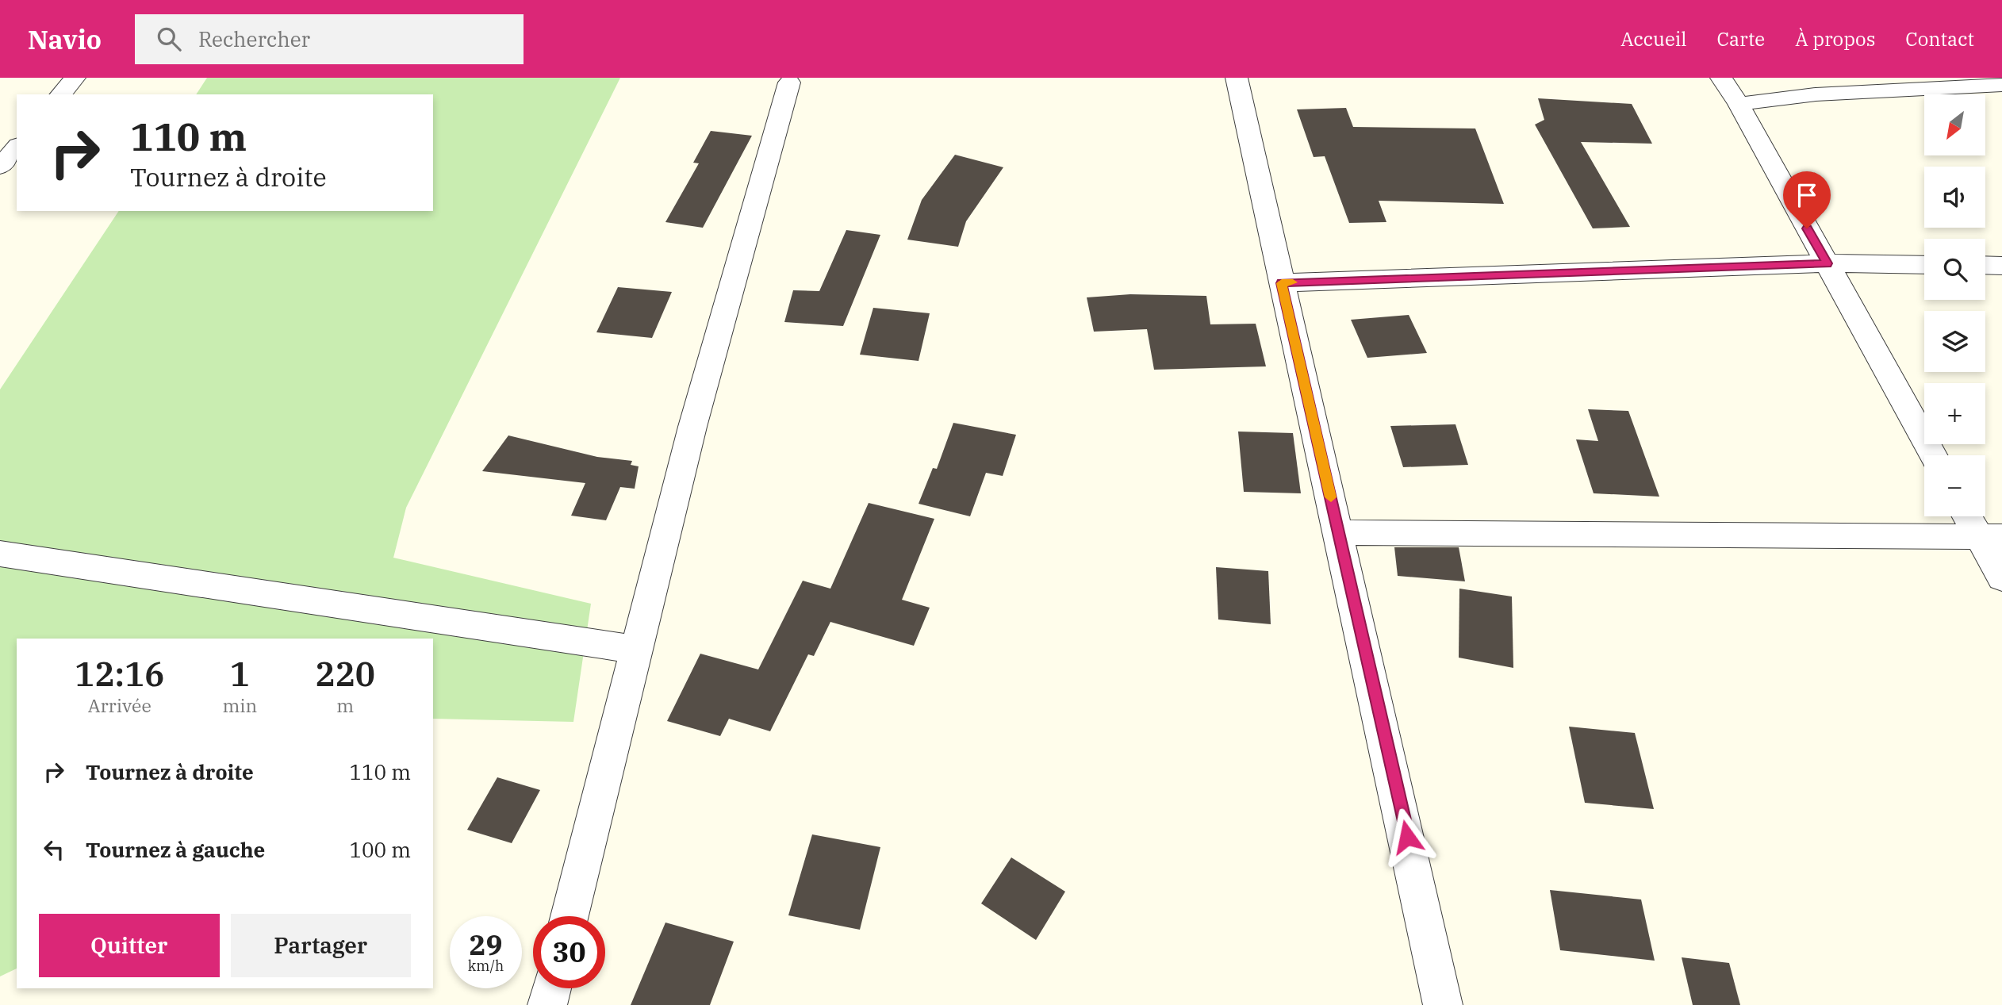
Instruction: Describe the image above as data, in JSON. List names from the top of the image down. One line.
{"north":"bottom left","page":{"header":"Navio","search":"Rechercher","nav":["Accueil","Carte","À propos","Contact"],"map_buttons":["+","−"],"turn":["110 m","Tournez à droite"],"eta":["12:16","Arrivée","1","min","220","m"],"list":[{"name":"Tournez à droite","value":"110 m"},{"name":"Tournez à gauche","value":"100 m"}],"buttons":["Quitter","Partager"],"speed":"29 km/h","limit":"30"}}
